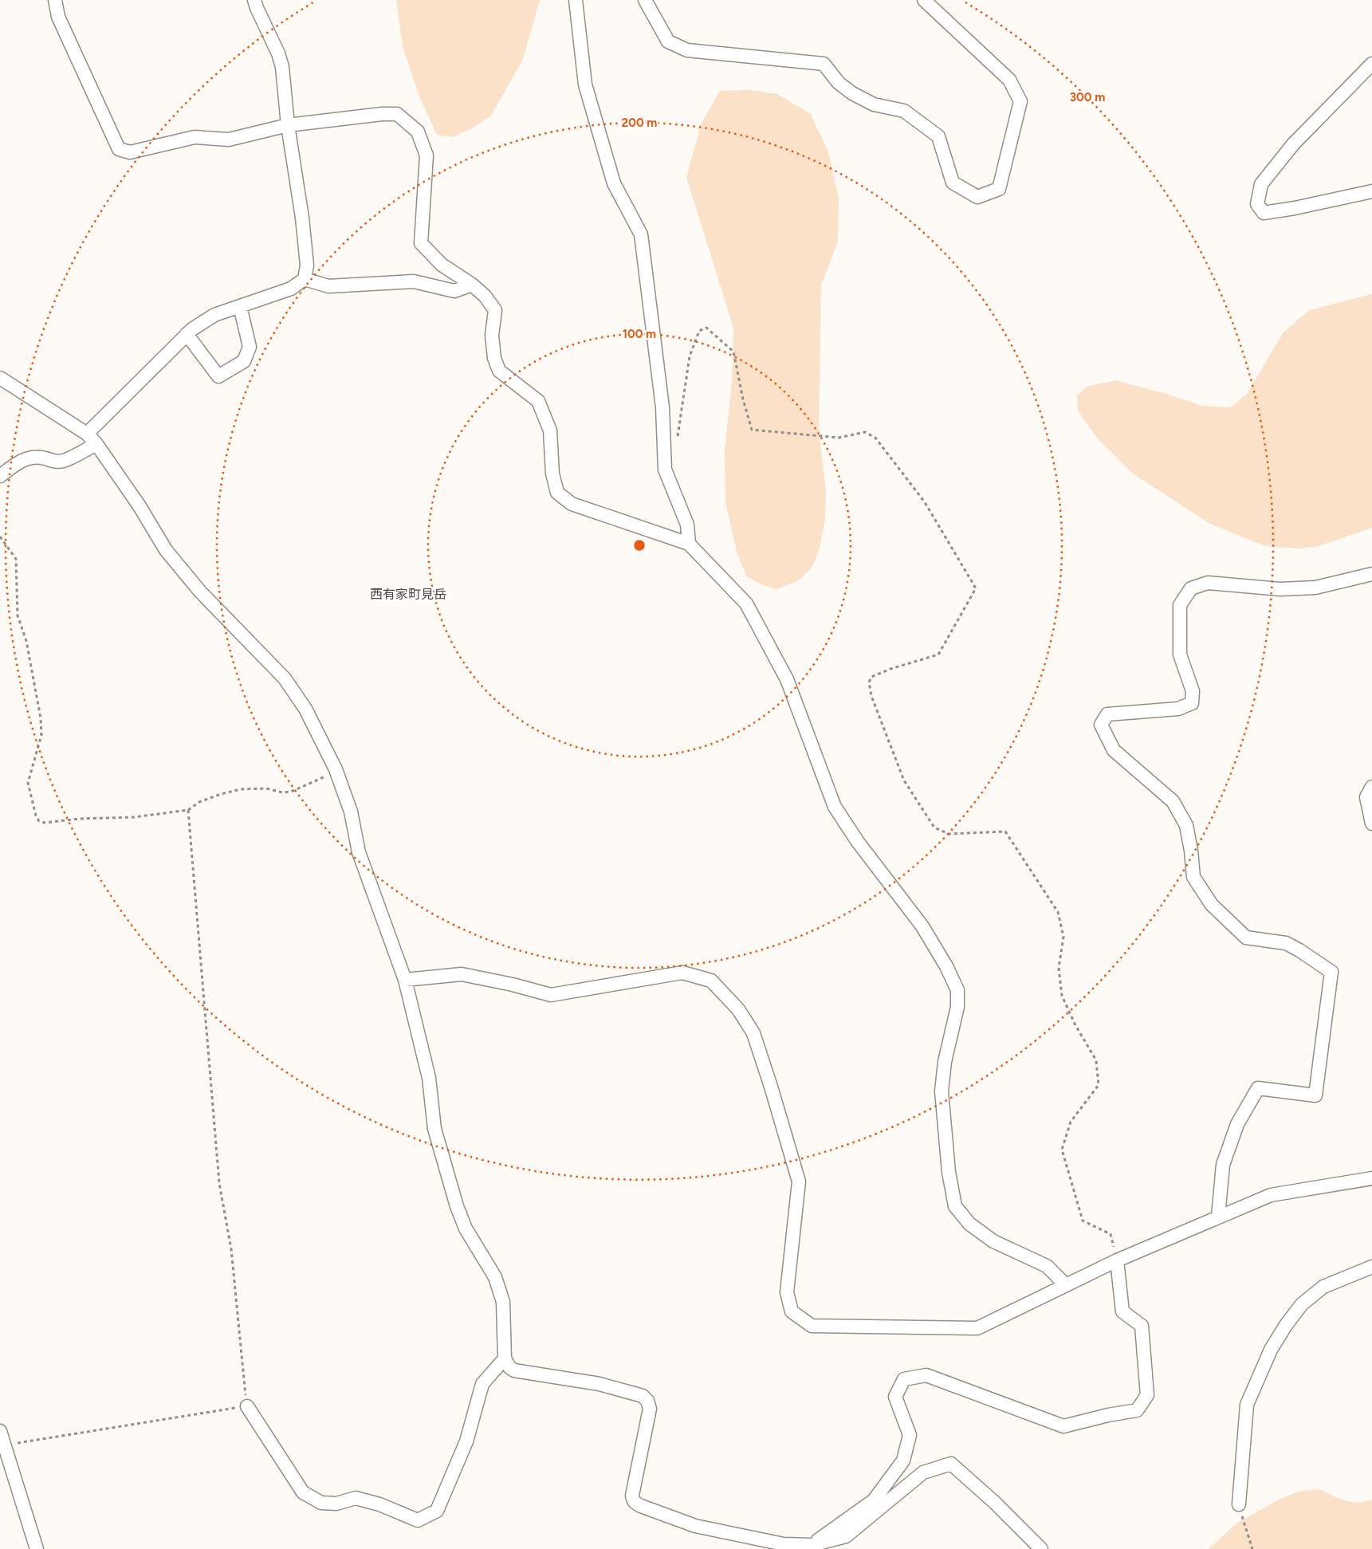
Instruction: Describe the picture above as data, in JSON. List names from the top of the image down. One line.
{"districts":["西有家町見岳"],"rings":["300 m","200 m","100 m"]}
